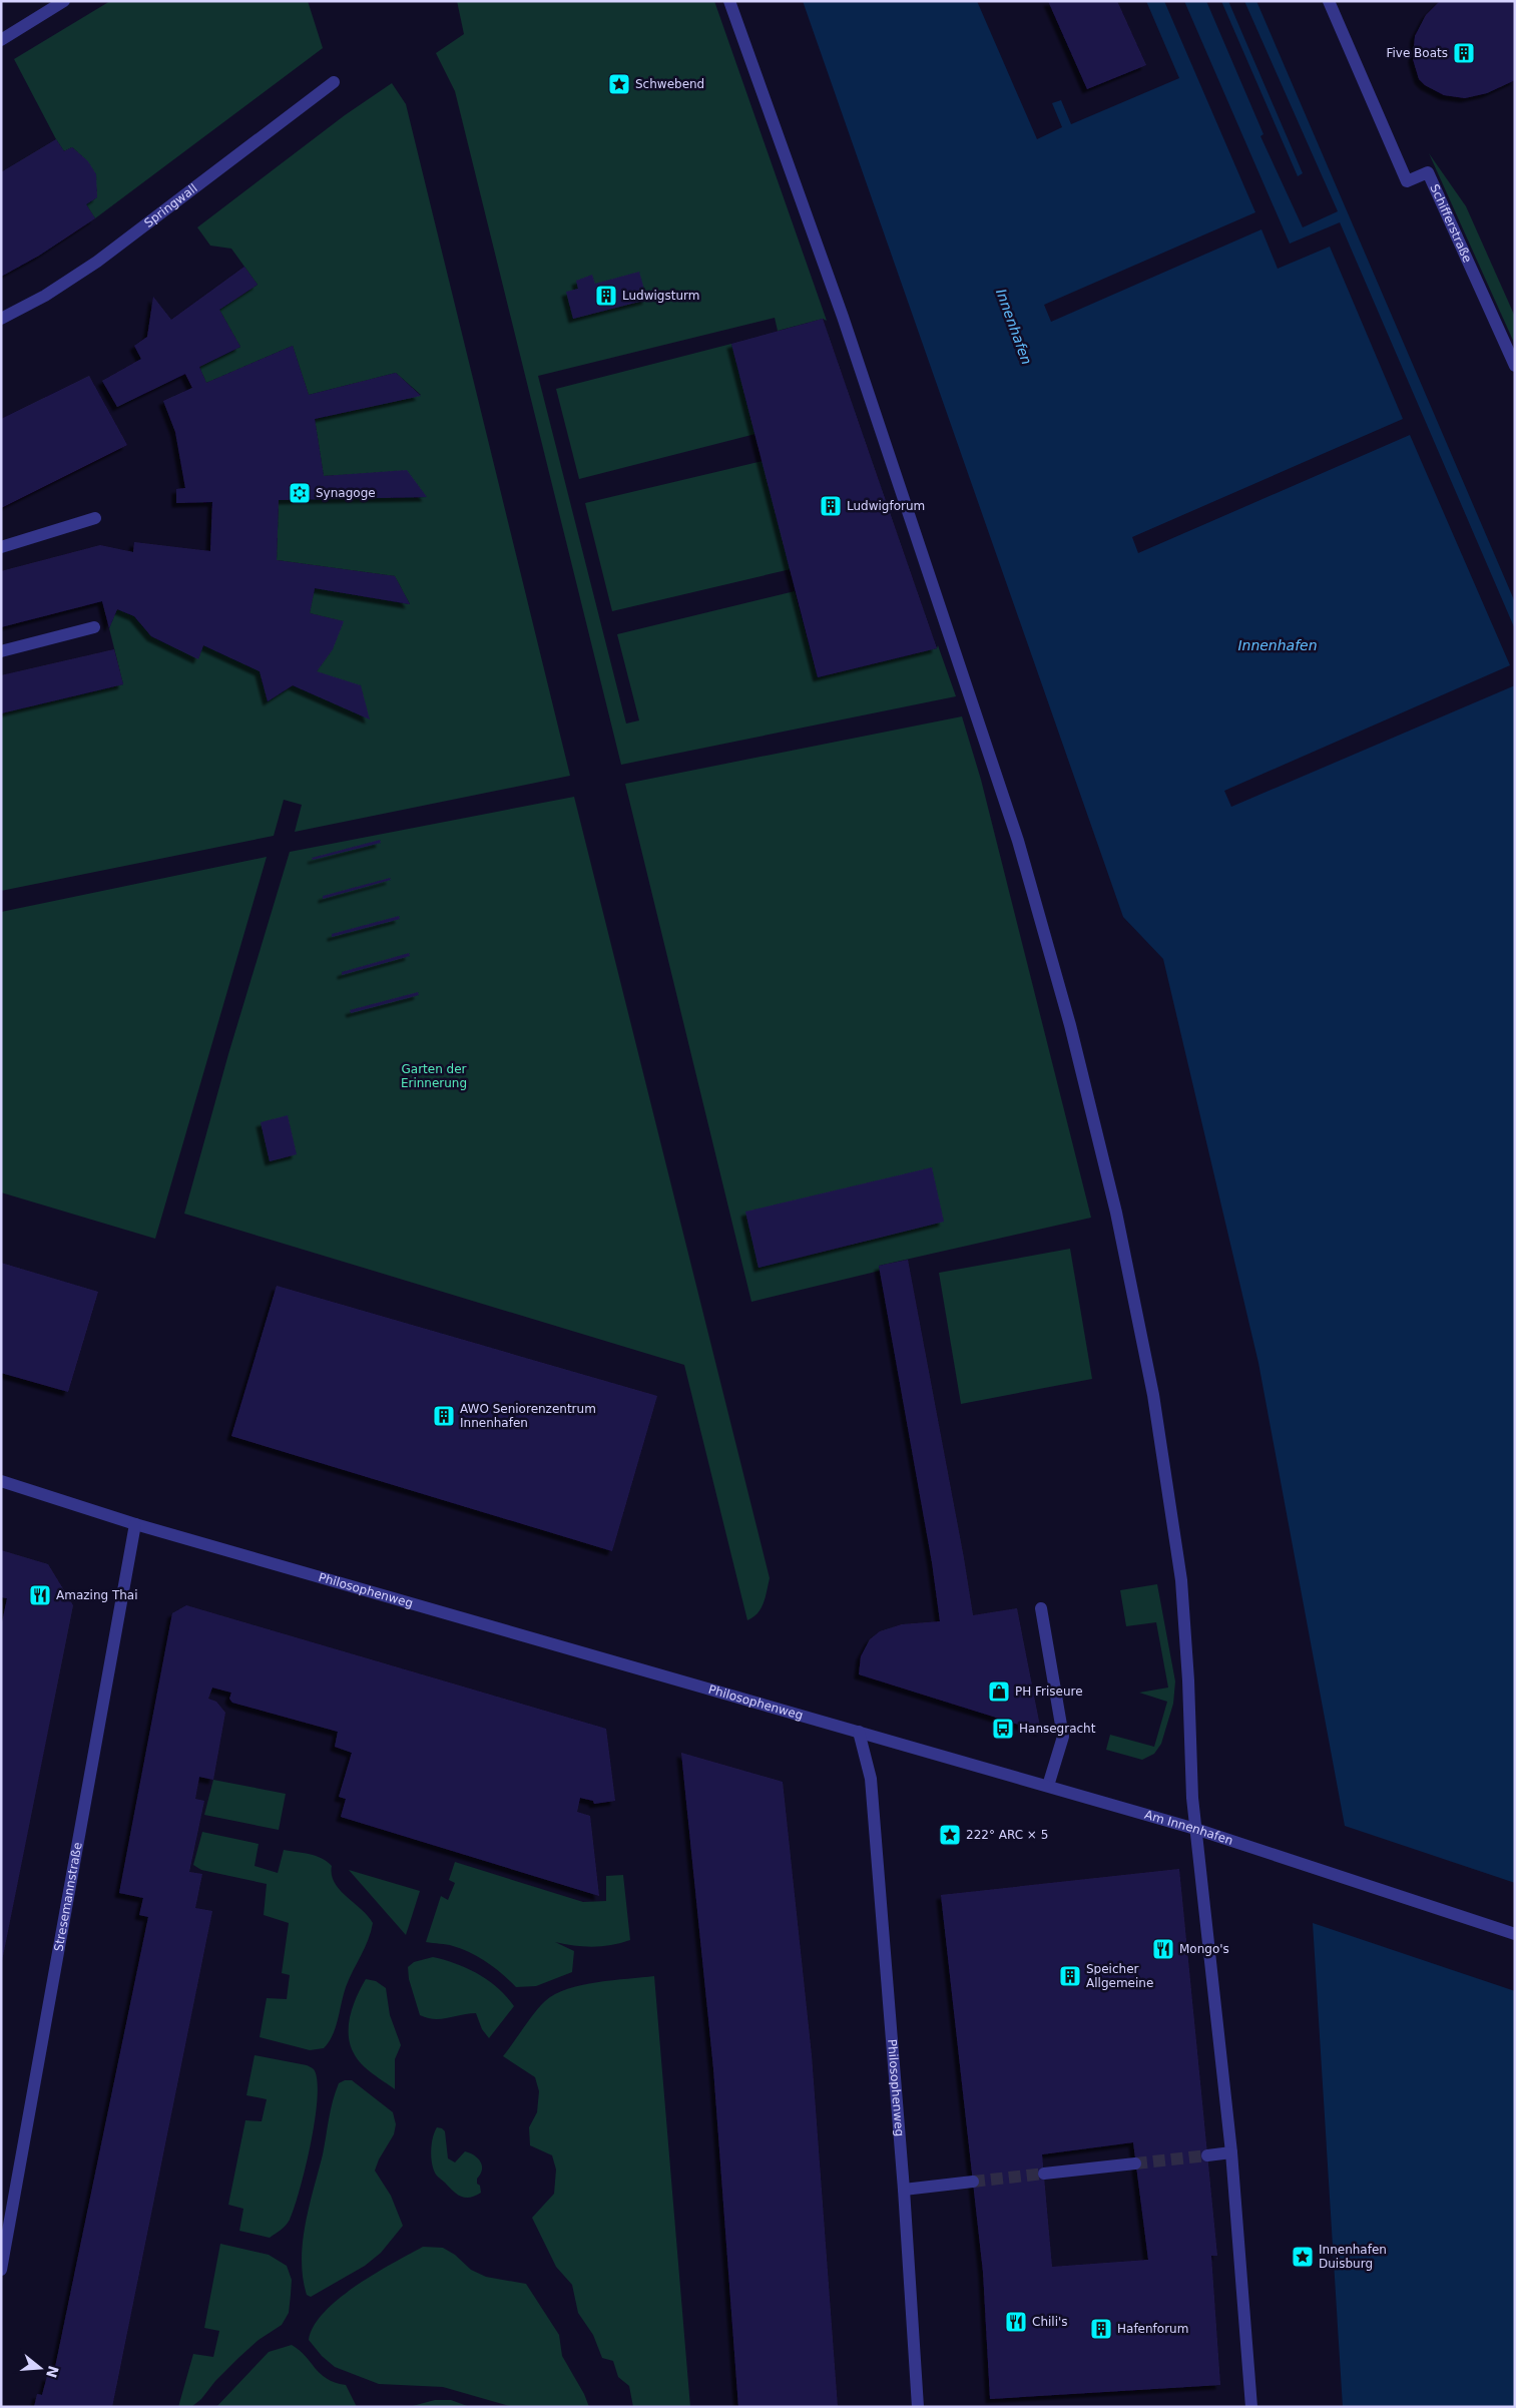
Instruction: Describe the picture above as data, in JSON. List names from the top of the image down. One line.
{"streets":{"street":["Springwall","Schifferstraße","Philosophenweg","Am Innenhafen","Stresemannstraße"]},"crossings":[["Philosophenweg","Am Innenhafen"],["Philosophenweg","Stresemannstraße"]],"water":["Innenhafen"],"parks":["Garten der Erinnerung"],"places":{"building":["Five Boats","Ludwigsturm","Ludwigforum","AWO Seniorenzentrum Innenhafen","Speicher Allgemeine","Hafenforum"],"place":["Schwebend","222° ARC × 5","Innenhafen Duisburg"],"synagogue":["Synagoge"],"restaurant":["Amazing Thai","Mongo's","Chili's"],"shop":["PH Friseure"],"bus stop":["Hansegracht"]},"north":"right"}
